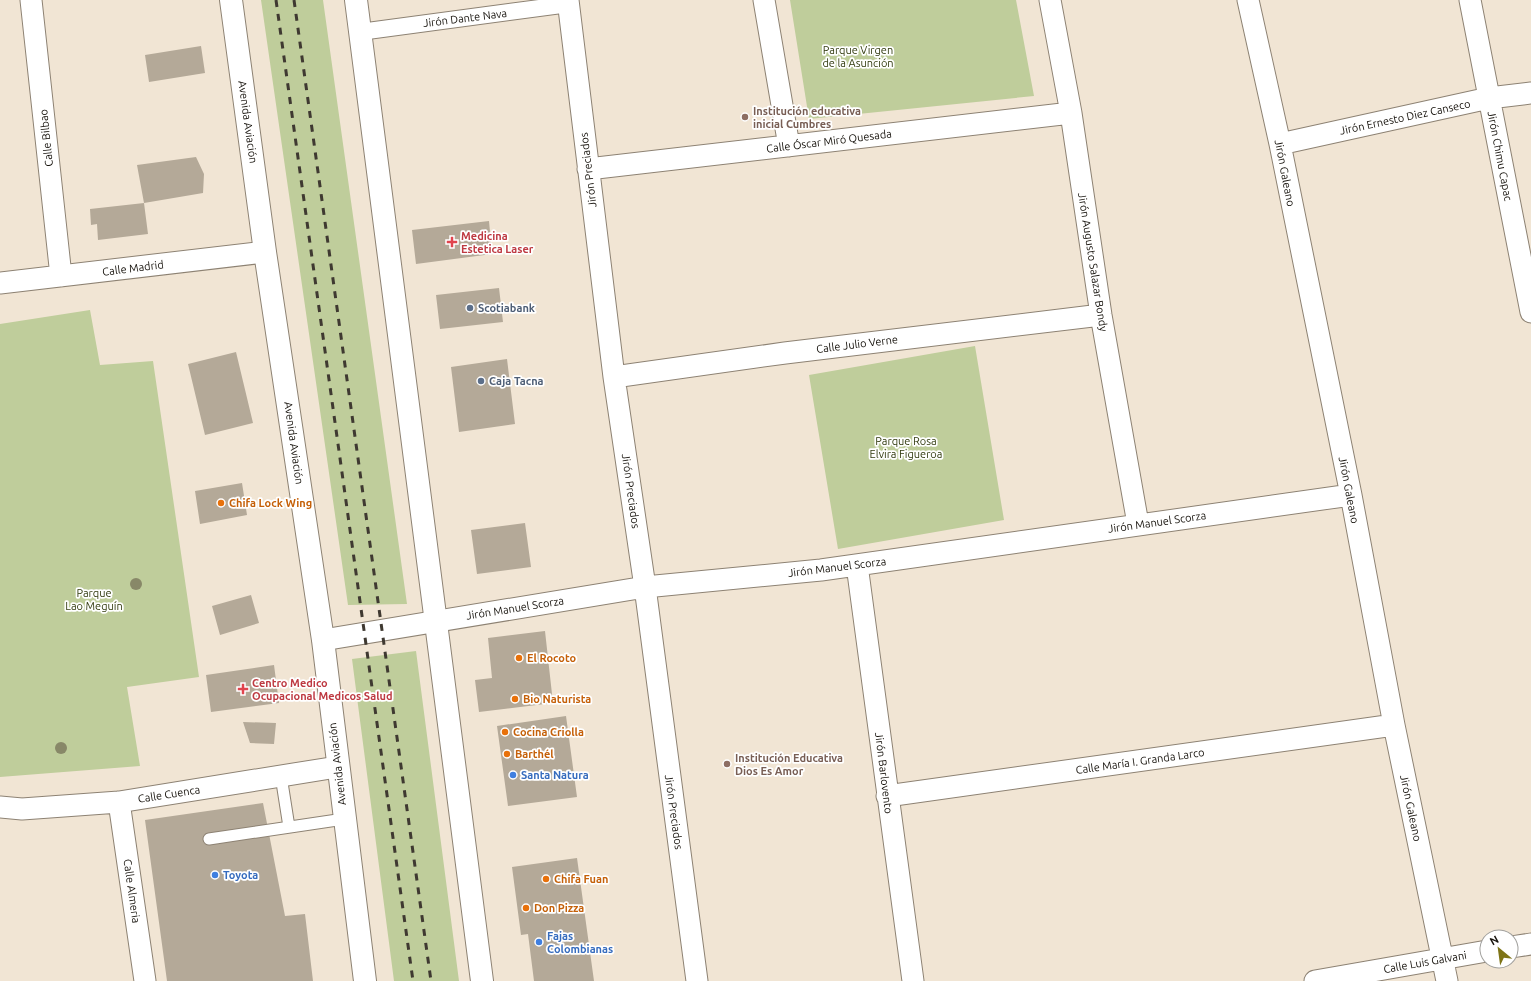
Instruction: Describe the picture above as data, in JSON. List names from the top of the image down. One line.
{"streets":{"main road":["Avenida Aviación"],"street":["Jirón Dante Nava","Jirón Ernesto Diez Canseco","Calle Bilbao","Calle Óscar Miró Quesada","Jirón Chimu Capac","Jirón Preciados","Jirón Galeano","Jirón Augusto Salazar Bondy","Calle Madrid","Calle Julio Verne","Jirón Manuel Scorza","Calle María I. Granda Larco","Jirón Barlovento","Calle Cuenca","Calle Almeria","Calle Luis Galvani"]},"crossings":[["Jirón Dante Nava","Jirón Preciados"],["Jirón Ernesto Diez Canseco","Jirón Chimu Capac"],["Jirón Ernesto Diez Canseco","Jirón Galeano"],["Avenida Aviación","Calle Madrid"],["Avenida Aviación","Jirón Manuel Scorza"],["Avenida Aviación","Calle Cuenca"],["Calle Bilbao","Calle Madrid"],["Calle Óscar Miró Quesada","Jirón Preciados"],["Calle Óscar Miró Quesada","Jirón Augusto Salazar Bondy"],["Jirón Preciados","Calle Julio Verne"],["Jirón Preciados","Jirón Manuel Scorza"],["Jirón Galeano","Jirón Manuel Scorza"],["Jirón Galeano","Calle María I. Granda Larco"],["Jirón Galeano","Calle Luis Galvani"],["Jirón Augusto Salazar Bondy","Calle Julio Verne"],["Jirón Augusto Salazar Bondy","Jirón Manuel Scorza"],["Jirón Manuel Scorza","Jirón Barlovento"],["Calle María I. Granda Larco","Jirón Barlovento"],["Calle Cuenca","Calle Almeria"]],"parks":["Parque Virgen de la Asunción","Parque Rosa Elvira Figueroa","Parque Lao Meguín"],"places":{"other":["Institución educativa inicial Cumbres","Scotiabank","Caja Tacna","Chifa Lock Wing","El Rocoto","Bio Naturista","Cocina Criolla","Barthél","Institución Educativa Dios Es Amor","Santa Natura","Toyota","Chifa Fuan","Don Pizza","Fajas Colombianas"],"health":["Medicina Estetica Laser","Centro Medico Ocupacional Medicos Salud"]},"north":"top left"}
